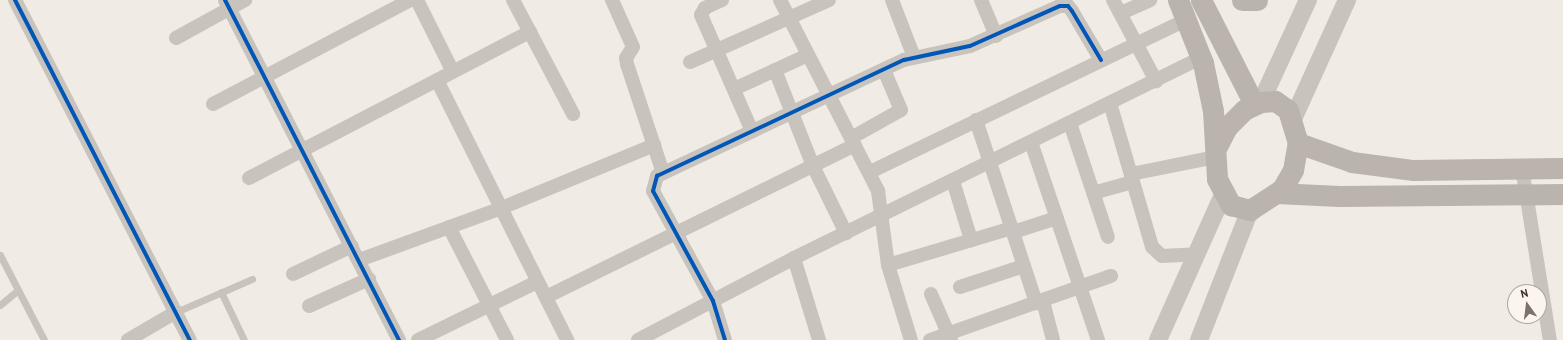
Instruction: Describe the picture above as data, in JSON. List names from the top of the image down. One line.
{"north":"top"}
